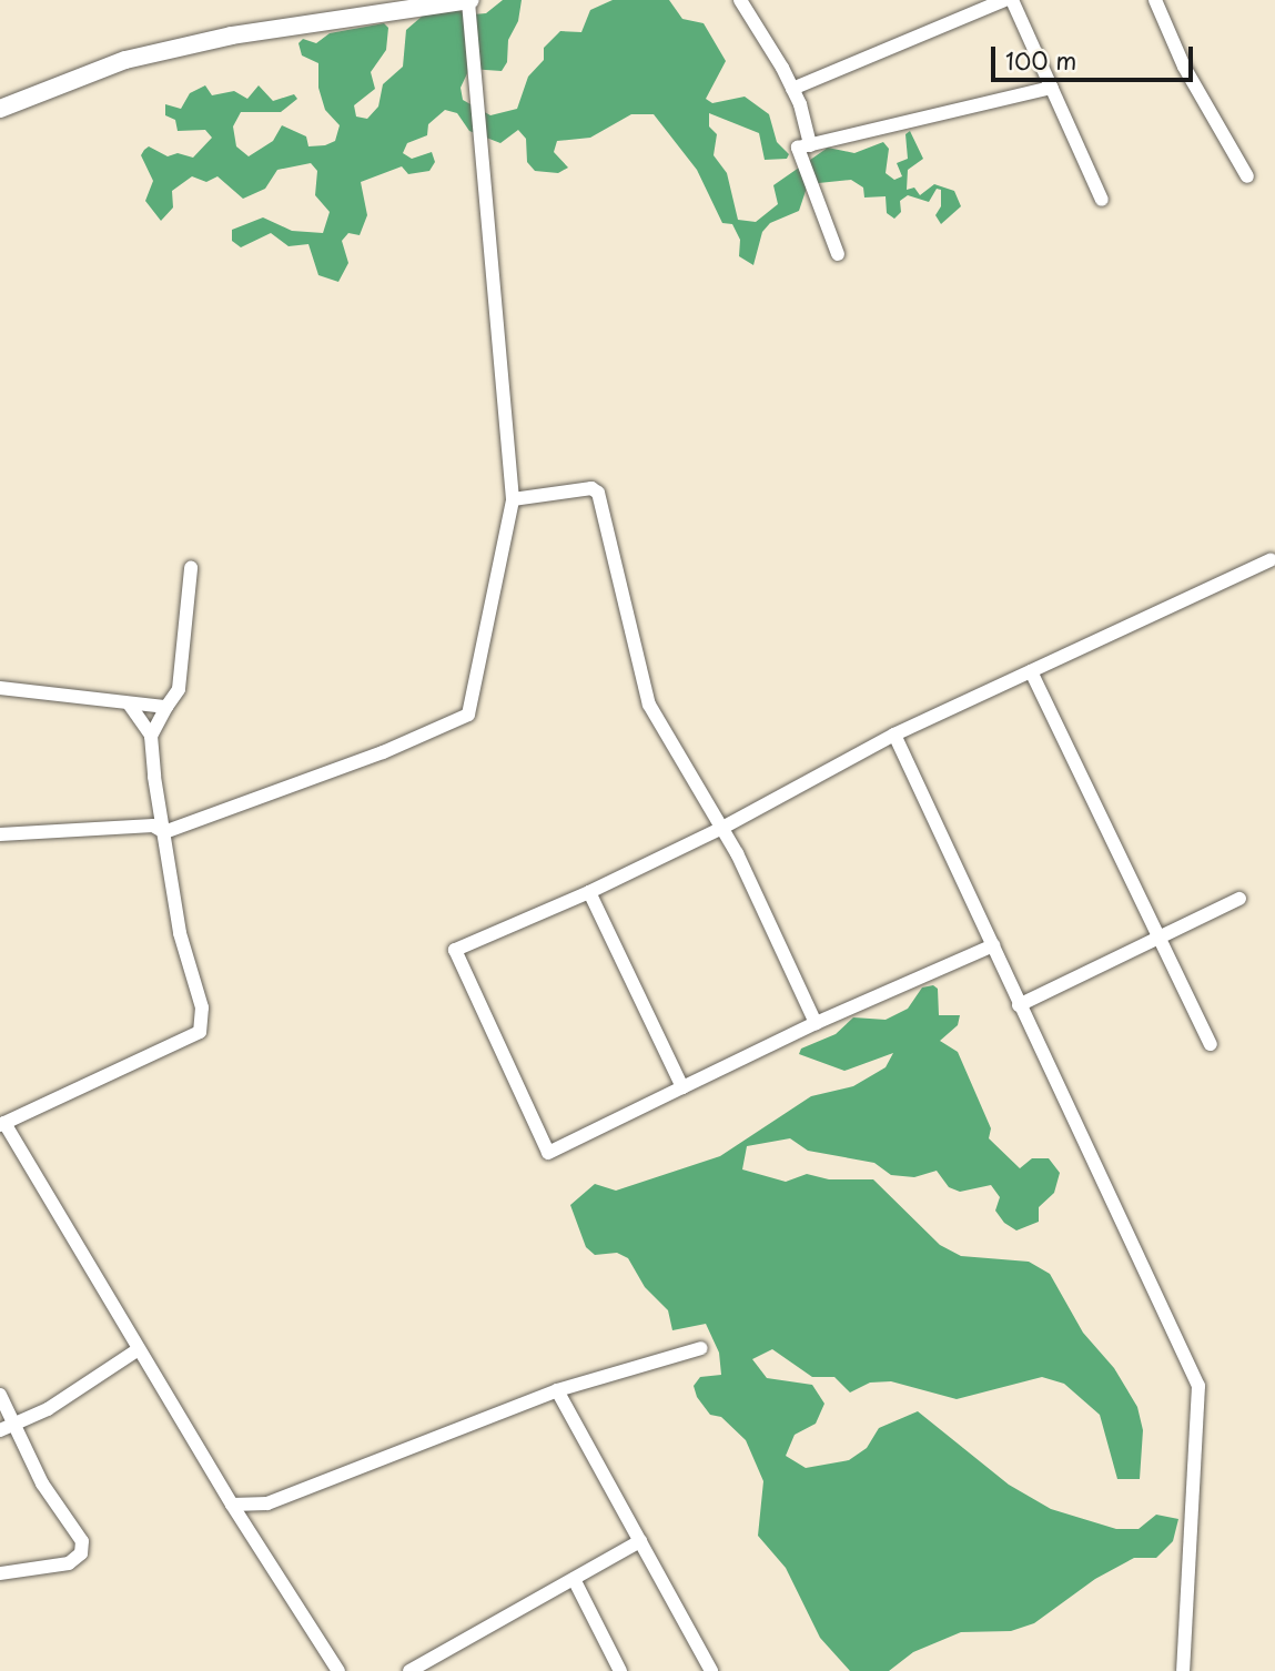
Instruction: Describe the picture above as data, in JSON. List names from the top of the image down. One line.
{"scale_bar":"100 m"}
